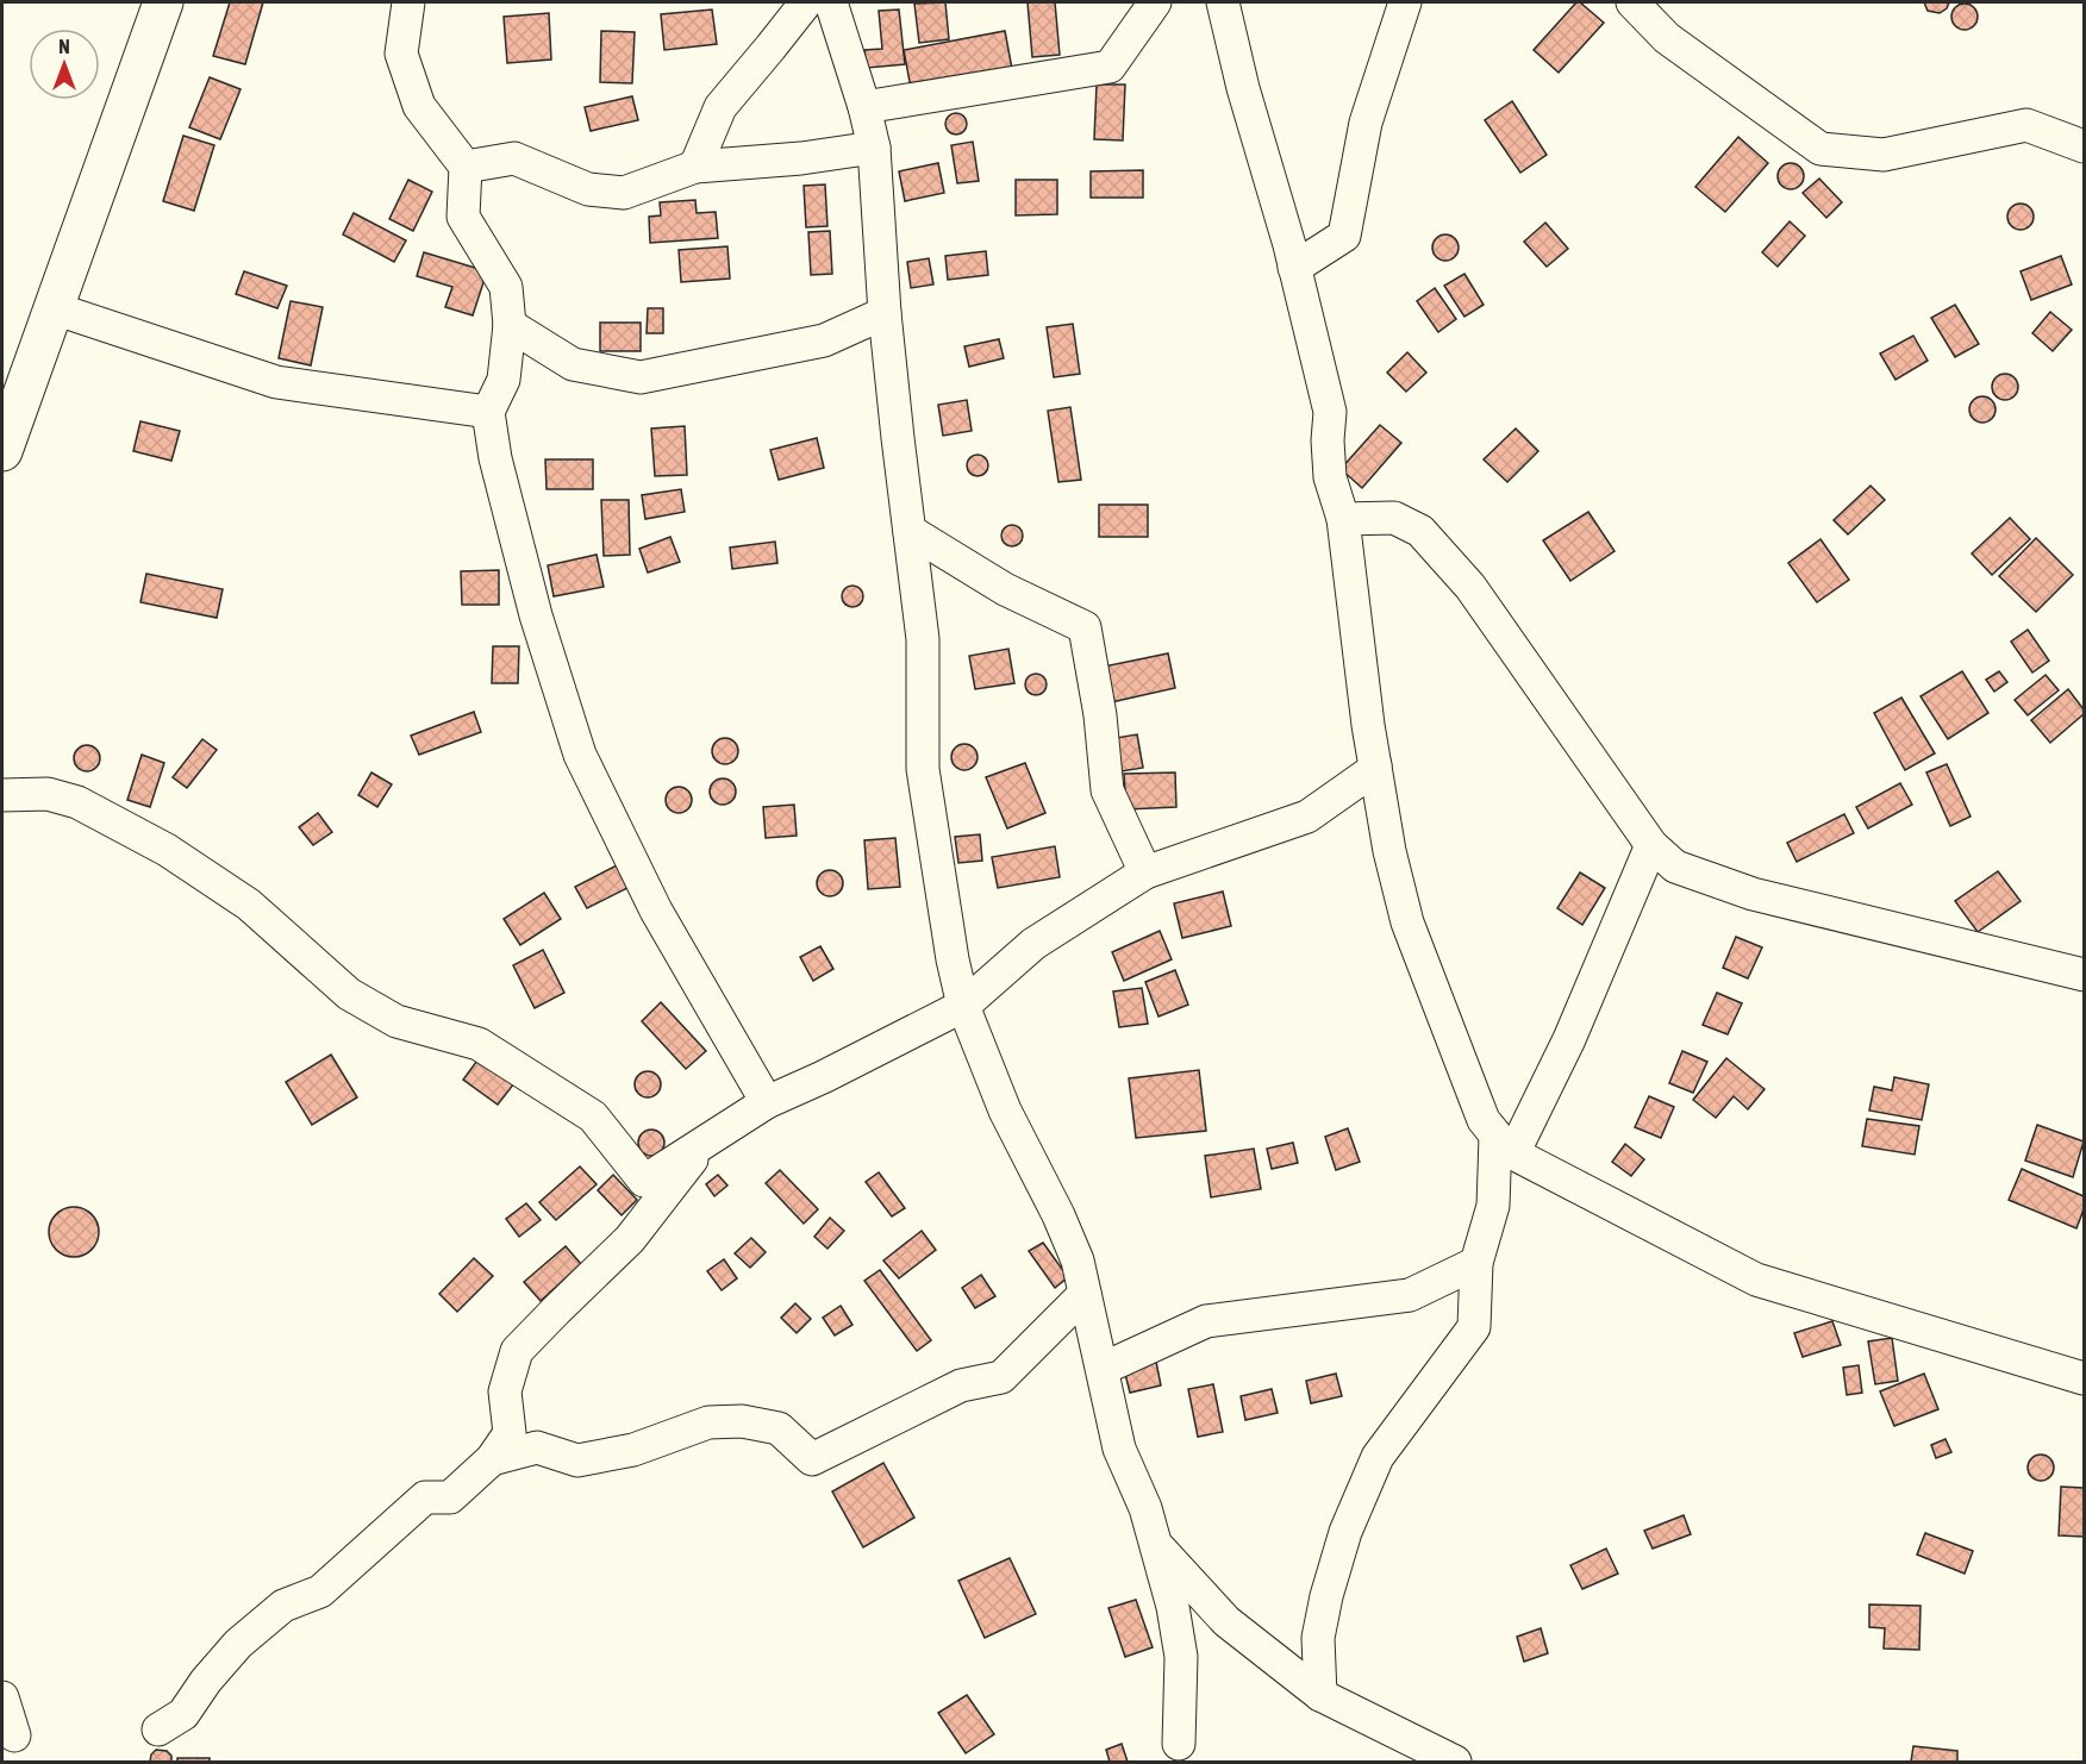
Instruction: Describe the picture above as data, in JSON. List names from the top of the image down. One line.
{"north":"top"}
